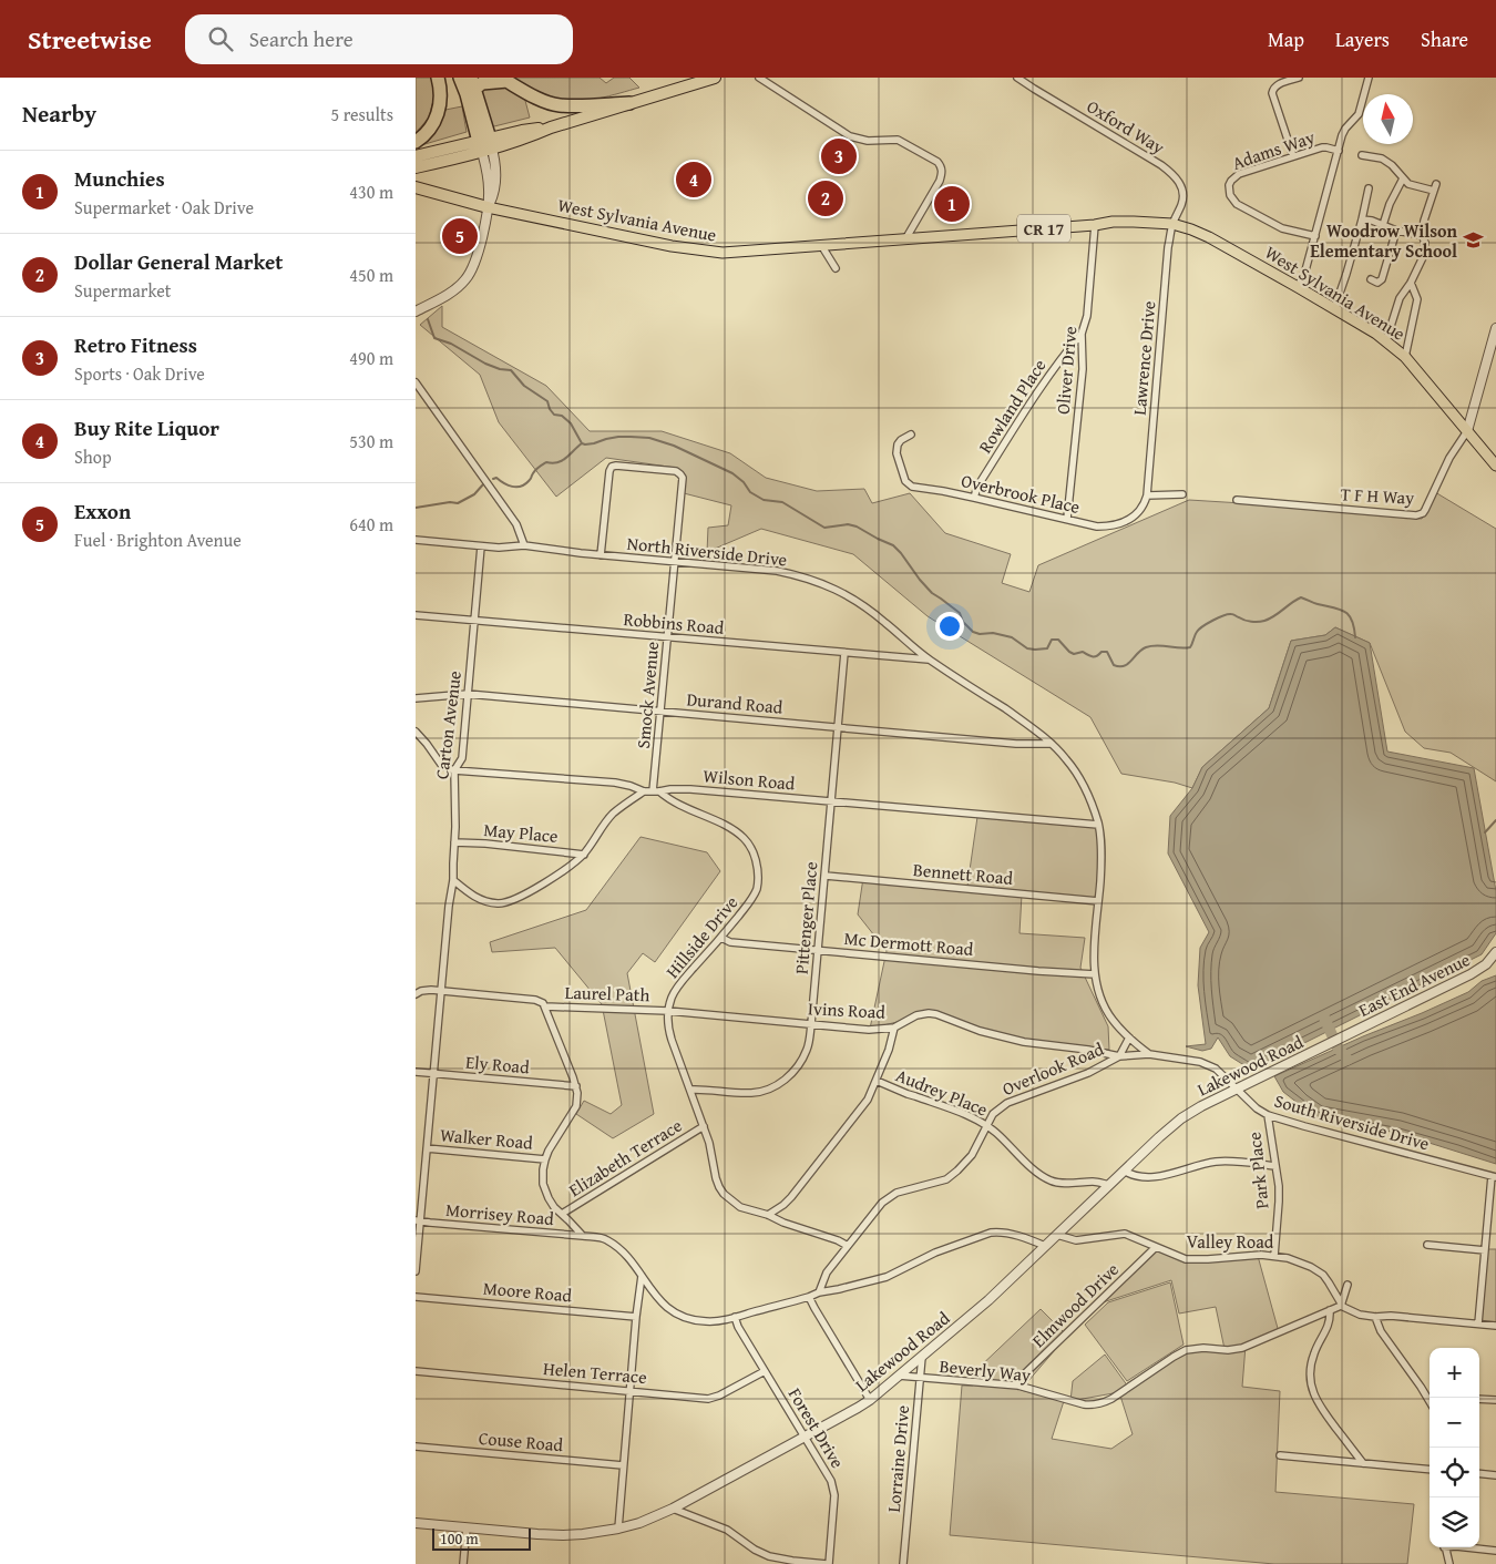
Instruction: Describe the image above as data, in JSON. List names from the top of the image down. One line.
{"streets":{"main road":["West Sylvania Avenue","CR 17"],"street":["Oxford Way","Adams Way","Lawrence Drive","Oliver Drive","Rowland Place","Overbrook Place","T F H Way","North Riverside Drive","Robbins Road","Smock Avenue","Durand Road","Carton Avenue","Wilson Road","May Place","Bennett Road","Pittenger Place","Hillside Drive","Mc Dermott Road","East End Avenue","Laurel Path","Ivins Road","Ely Road","Lakewood Road","Overlook Road","Audrey Place","South Riverside Drive","Walker Road","Elizabeth Terrace","Park Place","Morrisey Road","Valley Road","Moore Road","Elmwood Drive","Beverly Way","Helen Terrace","Forest Drive","Couse Road","Lorraine Drive"]},"crossings":[["Oxford Way","West Sylvania Avenue"],["Oxford Way","Lawrence Drive"],["West Sylvania Avenue","Lawrence Drive"],["West Sylvania Avenue","Oliver Drive"],["West Sylvania Avenue","T F H Way"],["Lawrence Drive","Overbrook Place"],["Oliver Drive","Rowland Place"],["Oliver Drive","Overbrook Place"],["Rowland Place","Overbrook Place"],["North Riverside Drive","Robbins Road"],["North Riverside Drive","Smock Avenue"],["North Riverside Drive","Durand Road"],["North Riverside Drive","Carton Avenue"],["North Riverside Drive","Wilson Road"],["North Riverside Drive","Bennett Road"],["North Riverside Drive","Mc Dermott Road"],["North Riverside Drive","Ivins Road"],["North Riverside Drive","Overlook Road"],["North Riverside Drive","South Riverside Drive"],["Robbins Road","Smock Avenue"],["Robbins Road","Carton Avenue"],["Robbins Road","Pittenger Place"],["Smock Avenue","Durand Road"],["Smock Avenue","Wilson Road"],["Smock Avenue","Hillside Drive"],["Durand Road","Carton Avenue"],["Durand Road","Pittenger Place"],["Carton Avenue","Wilson Road"],["Carton Avenue","May Place"],["Carton Avenue","Laurel Path"],["Carton Avenue","Ely Road"],["Carton Avenue","Walker Road"],["Carton Avenue","Morrisey Road"],["Wilson Road","Pittenger Place"],["Wilson Road","Hillside Drive"],["Bennett Road","Pittenger Place"],["Pittenger Place","Hillside Drive"],["Pittenger Place","Mc Dermott Road"],["Pittenger Place","Ivins Road"],["Hillside Drive","Mc Dermott Road"],["Hillside Drive","Laurel Path"],["Hillside Drive","Ivins Road"],["Hillside Drive","Overlook Road"],["Hillside Drive","Elizabeth Terrace"],["East End Avenue","Lakewood Road"],["Laurel Path","Ivins Road"],["Ivins Road","Overlook Road"],["Ivins Road","South Riverside Drive"],["Lakewood Road","Audrey Place"],["Lakewood Road","South Riverside Drive"],["Lakewood Road","Valley Road"],["Lakewood Road","Beverly Way"],["Lakewood Road","Forest Drive"],["Lakewood Road","Lorraine Drive"],["Overlook Road","Audrey Place"],["Overlook Road","Morrisey Road"],["South Riverside Drive","Park Place"],["Park Place","Valley Road"],["Morrisey Road","Forest Drive"],["Valley Road","Elmwood Drive"],["Valley Road","Beverly Way"],["Elmwood Drive","Beverly Way"],["Beverly Way","Lorraine Drive"],["Helen Terrace","Forest Drive"]],"places":{"school or university":["Woodrow Wilson Elementary School"]},"scale_bar":"100 m","north":"top","page":{"header":"Streetwise","search":"Search here","nav":["Map","Layers","Share"],"heading":["Nearby","5 results"],"pins":["3","4","2","1","5"],"list":[{"mark":"1","name":"Munchies","note":"Supermarket · Oak Drive","value":"430 m"},{"mark":"2","name":"Dollar General Market","note":"Supermarket","value":"450 m"},{"mark":"3","name":"Retro Fitness","note":"Sports · Oak Drive","value":"490 m"},{"mark":"4","name":"Buy Rite Liquor","note":"Shop","value":"530 m"},{"mark":"5","name":"Exxon","note":"Fuel · Brighton Avenue","value":"640 m"}],"map_buttons":["+","−"],"scale":"100 m"}}
